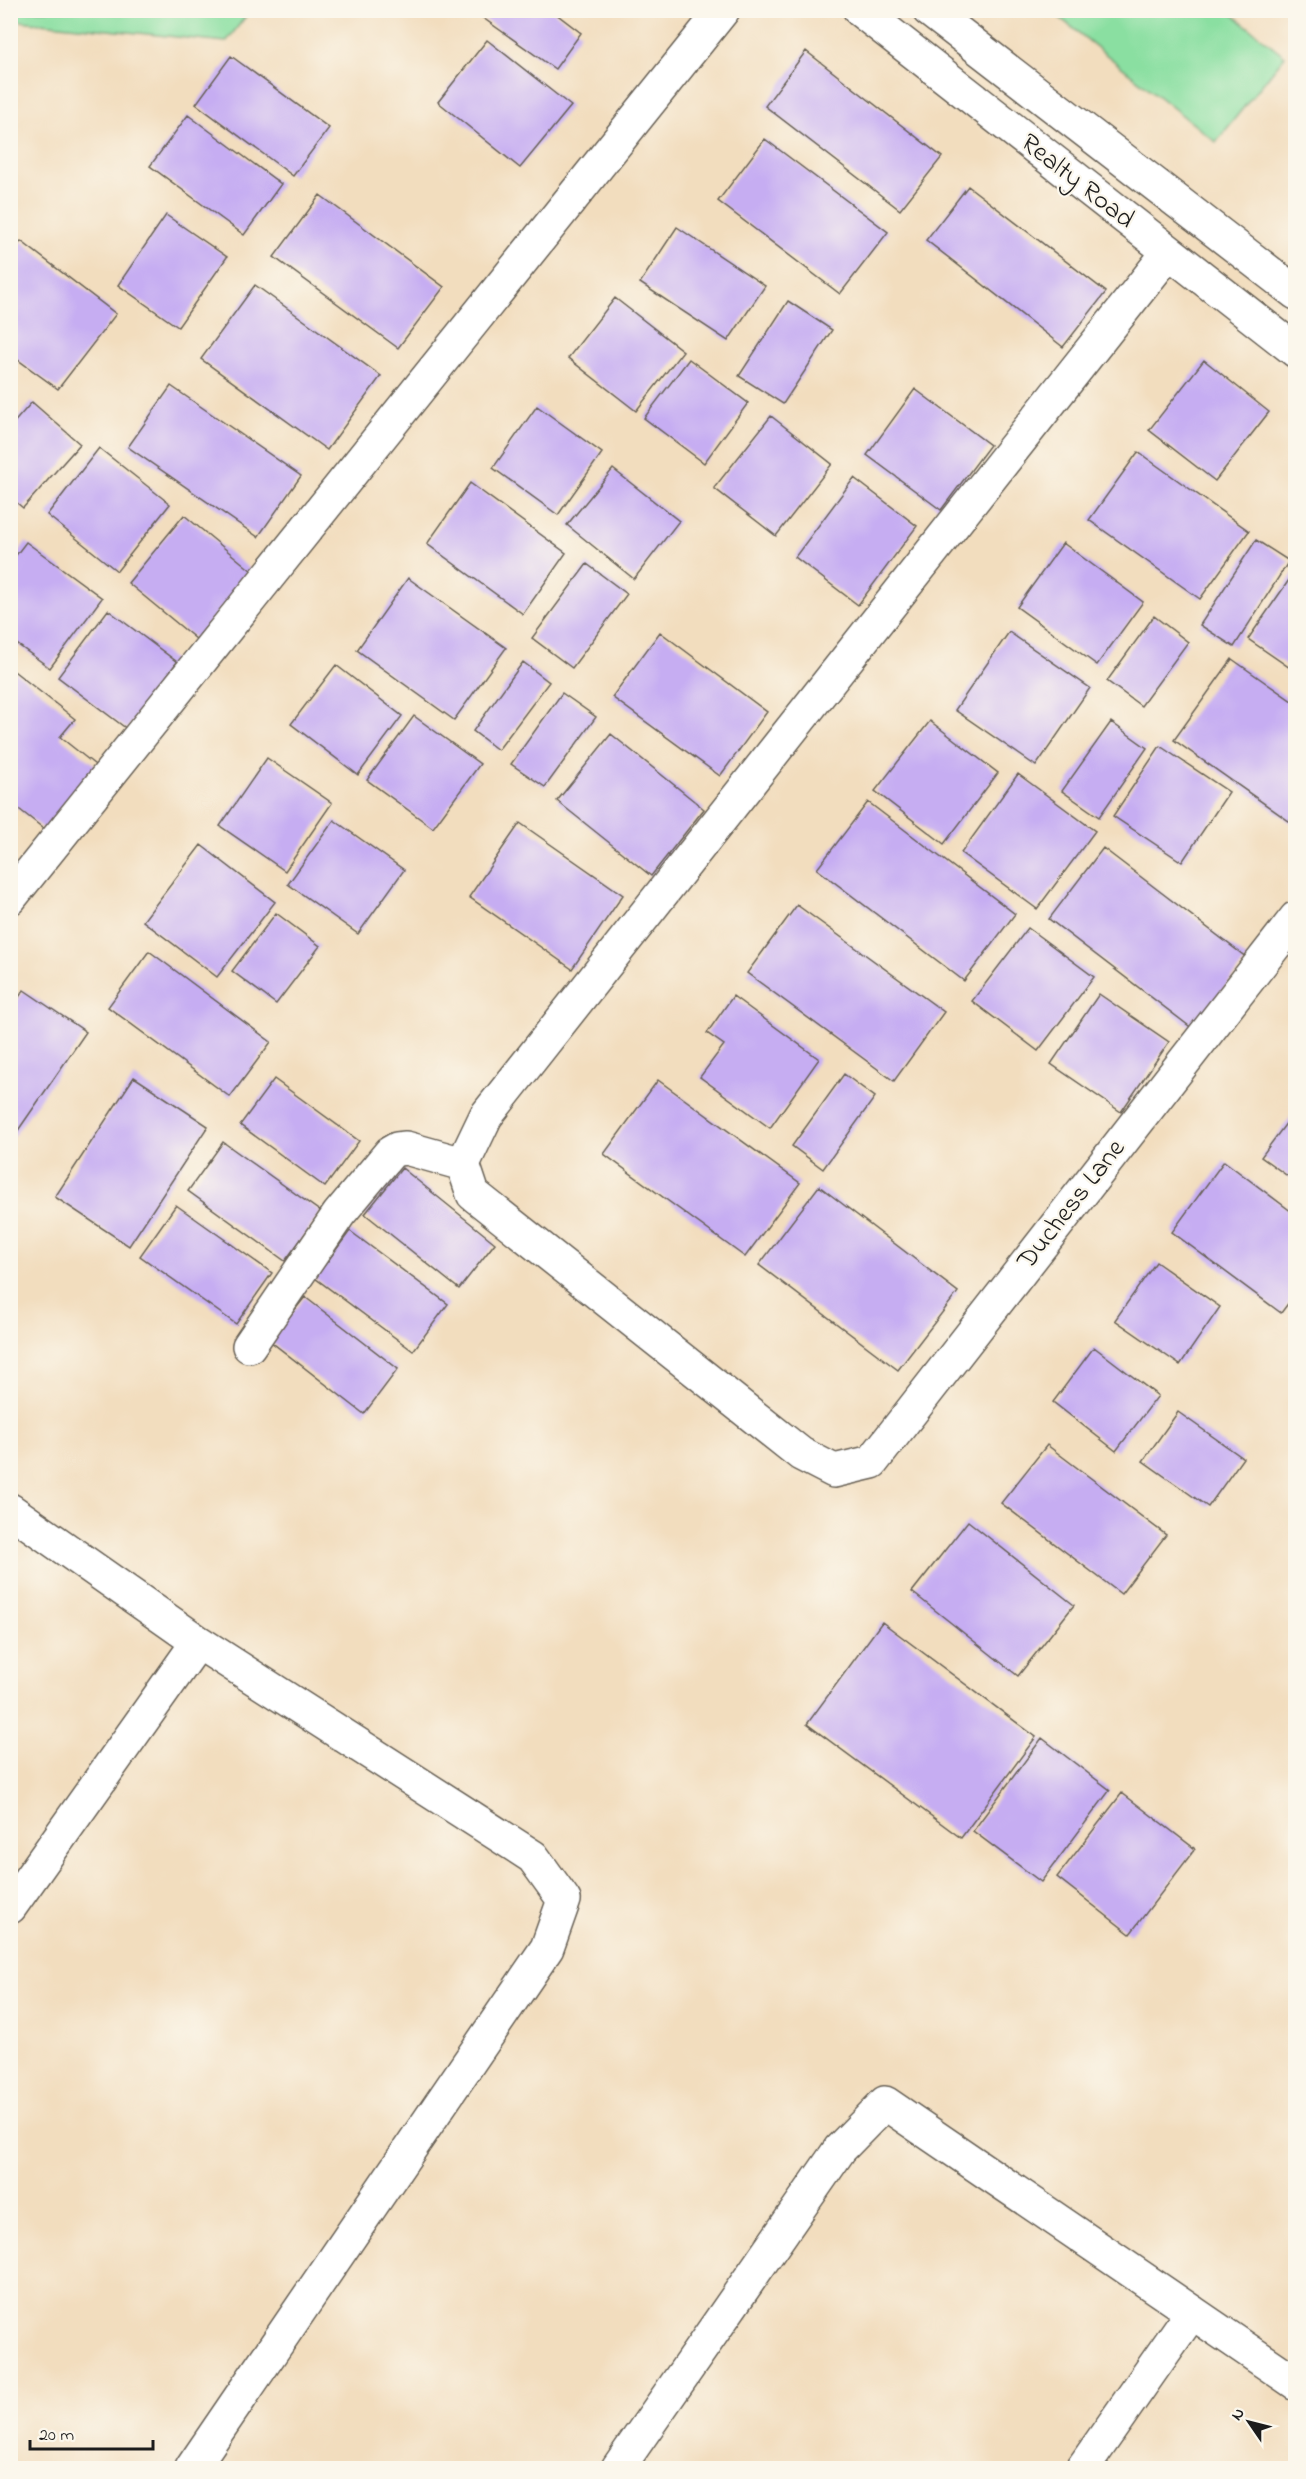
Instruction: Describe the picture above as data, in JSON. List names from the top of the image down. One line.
{"streets":{"street":["Realty Road","Duchess Lane"]},"scale_bar":"20 m","north":"top left"}
